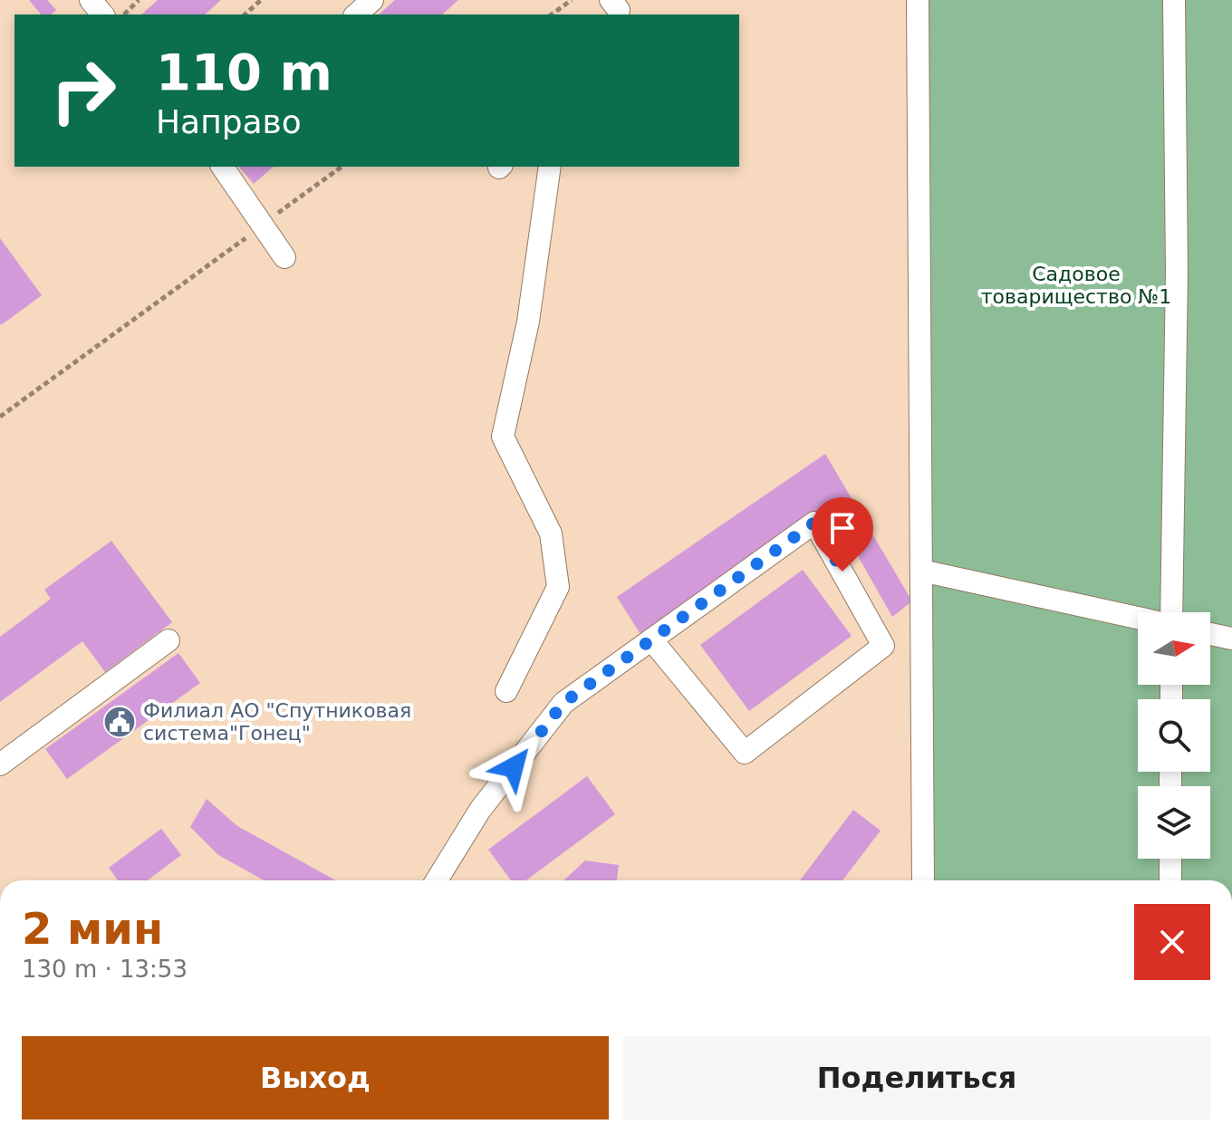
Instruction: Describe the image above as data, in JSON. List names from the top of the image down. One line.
{"parks":["Садовое товарищество №1"],"places":{"public building":["Филиал АО \"Спутниковая система\"Гонец\""]},"north":"right","page":{"turn":["110 m","Направо"],"heading":["2 мин","130 m · 13:53"],"buttons":["Выход","Поделиться"]}}
